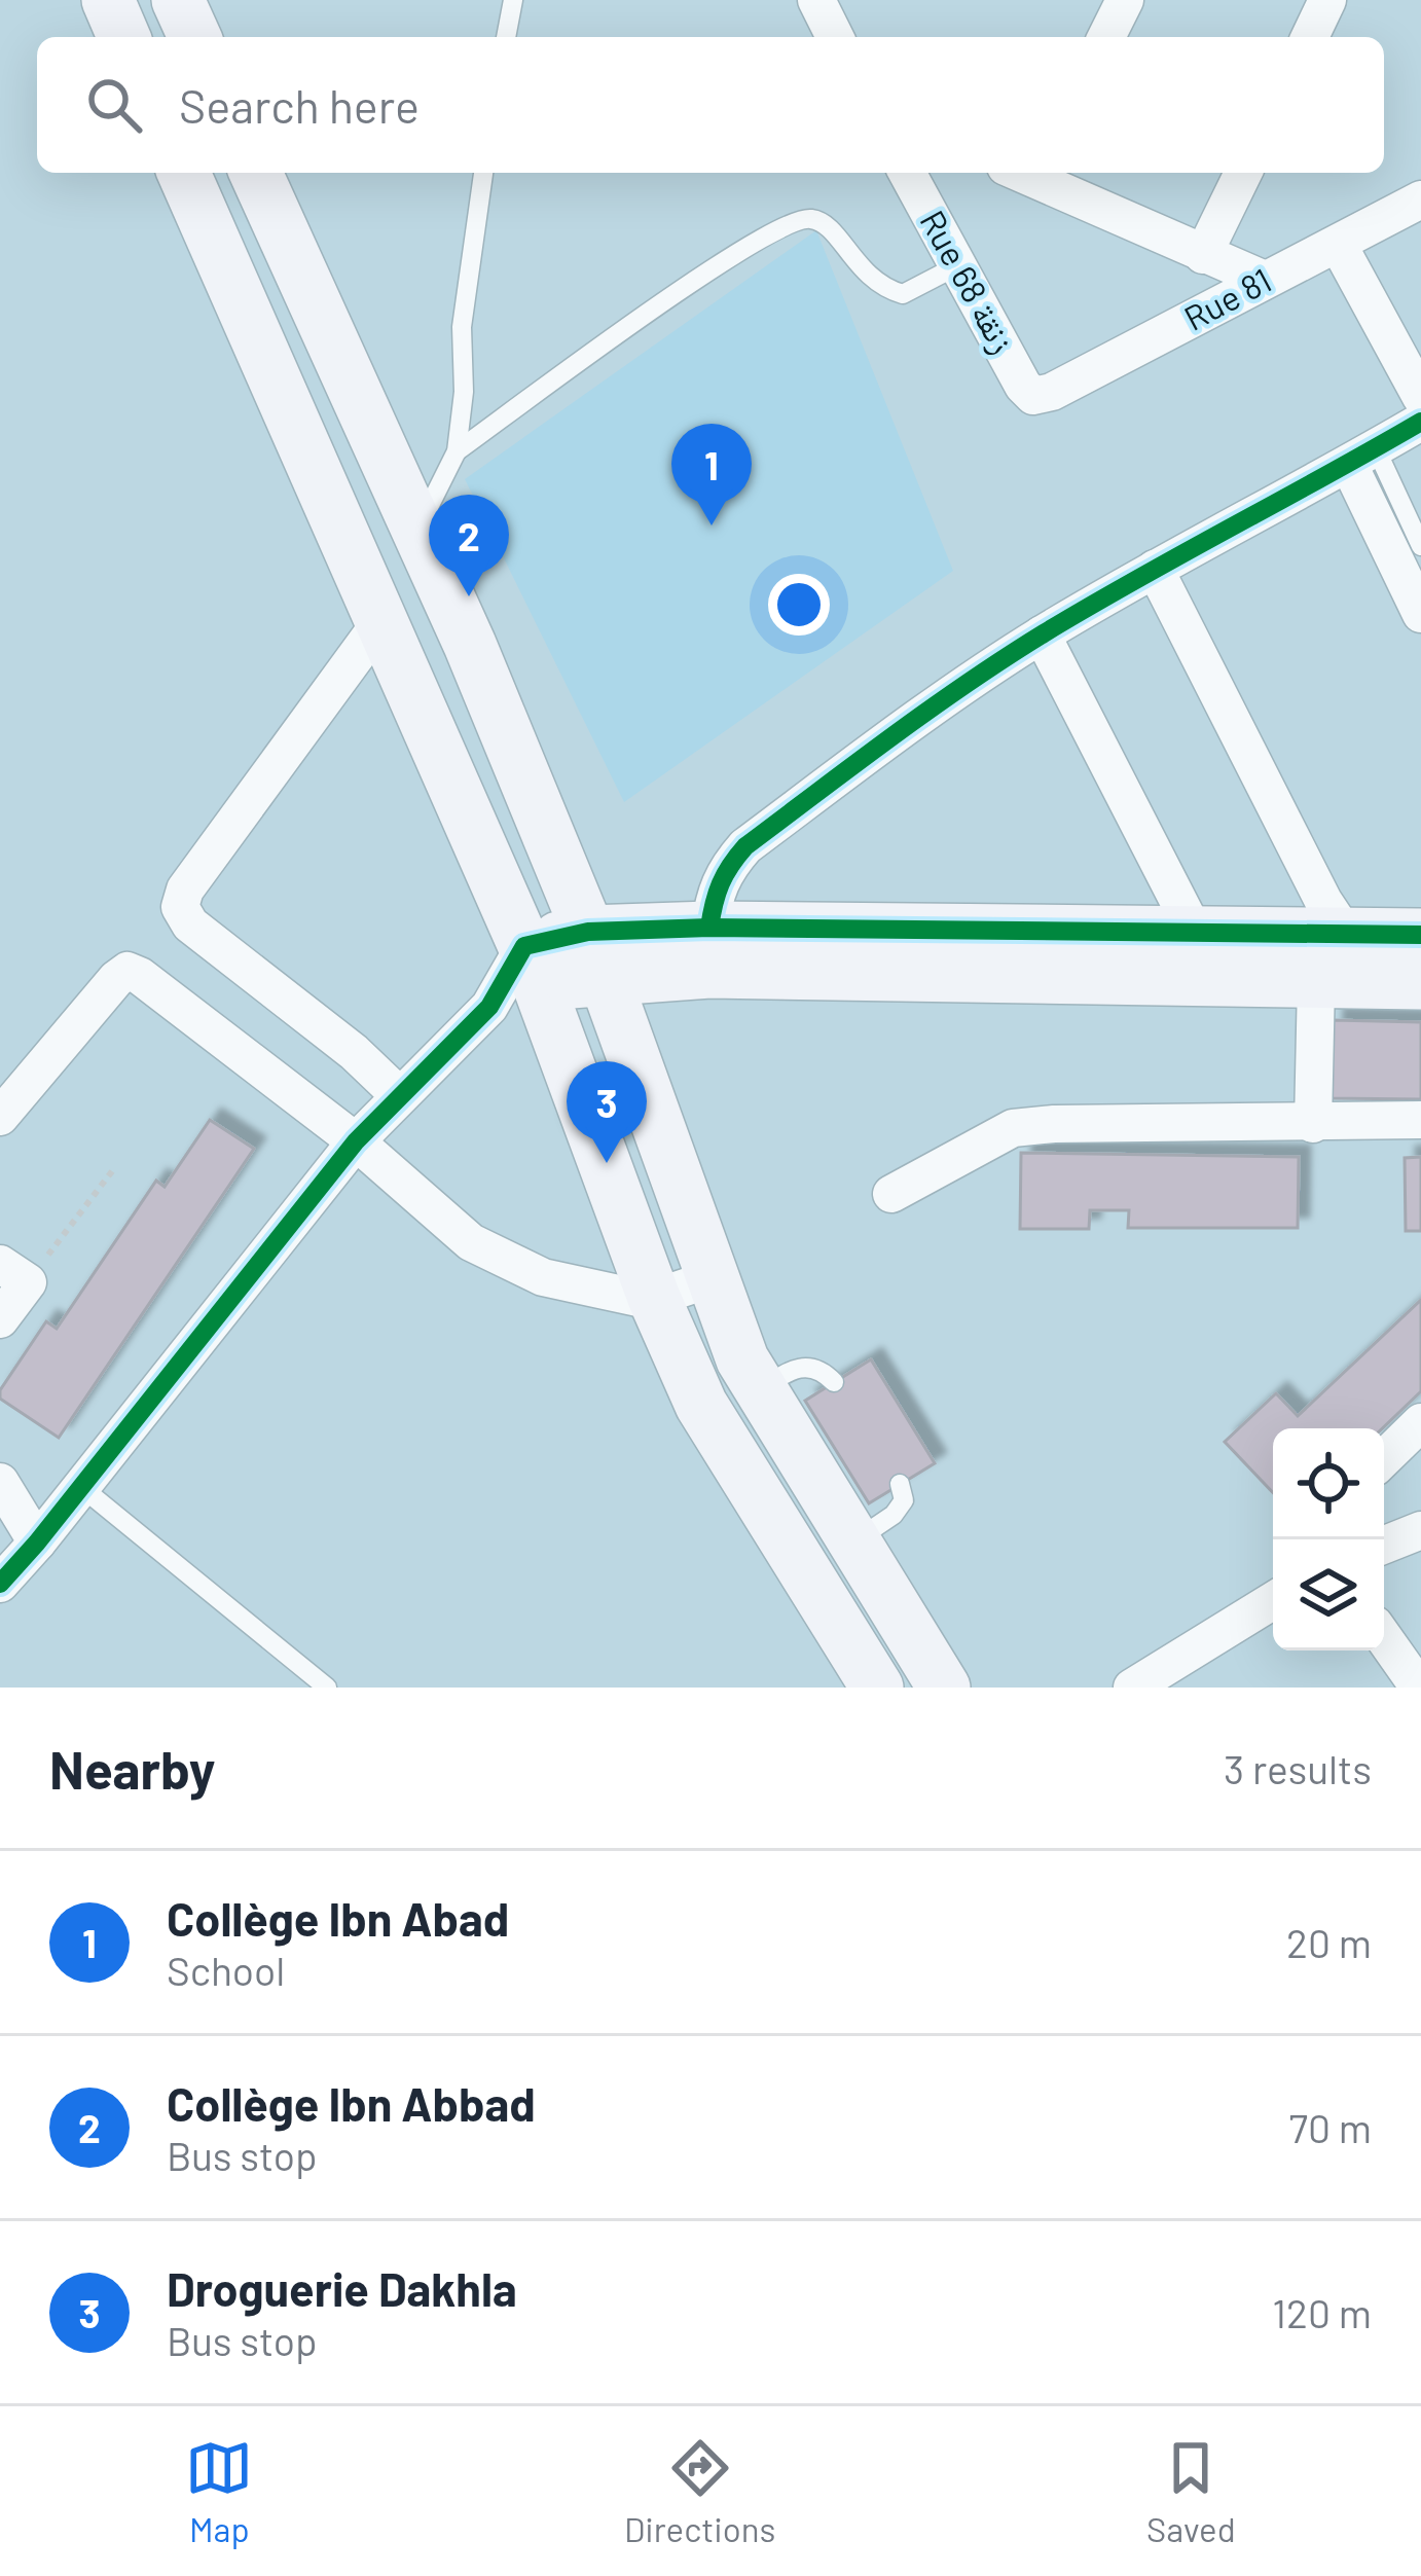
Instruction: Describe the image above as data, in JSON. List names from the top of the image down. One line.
{"streets":{"street":["Rue 68 زنقة","Rue 81"]},"crossings":[["Rue 68 زنقة","Rue 81"]],"page":{"search":"Search here","pins":["1","2","3"],"heading":["Nearby","3 results"],"list":[{"mark":"1","name":"Collège Ibn Abad","note":"School","value":"20 m"},{"mark":"2","name":"Collège Ibn Abbad","note":"Bus stop","value":"70 m"},{"mark":"3","name":"Droguerie Dakhla","note":"Bus stop","value":"120 m"}],"nav":["Map","Directions","Saved"]}}
